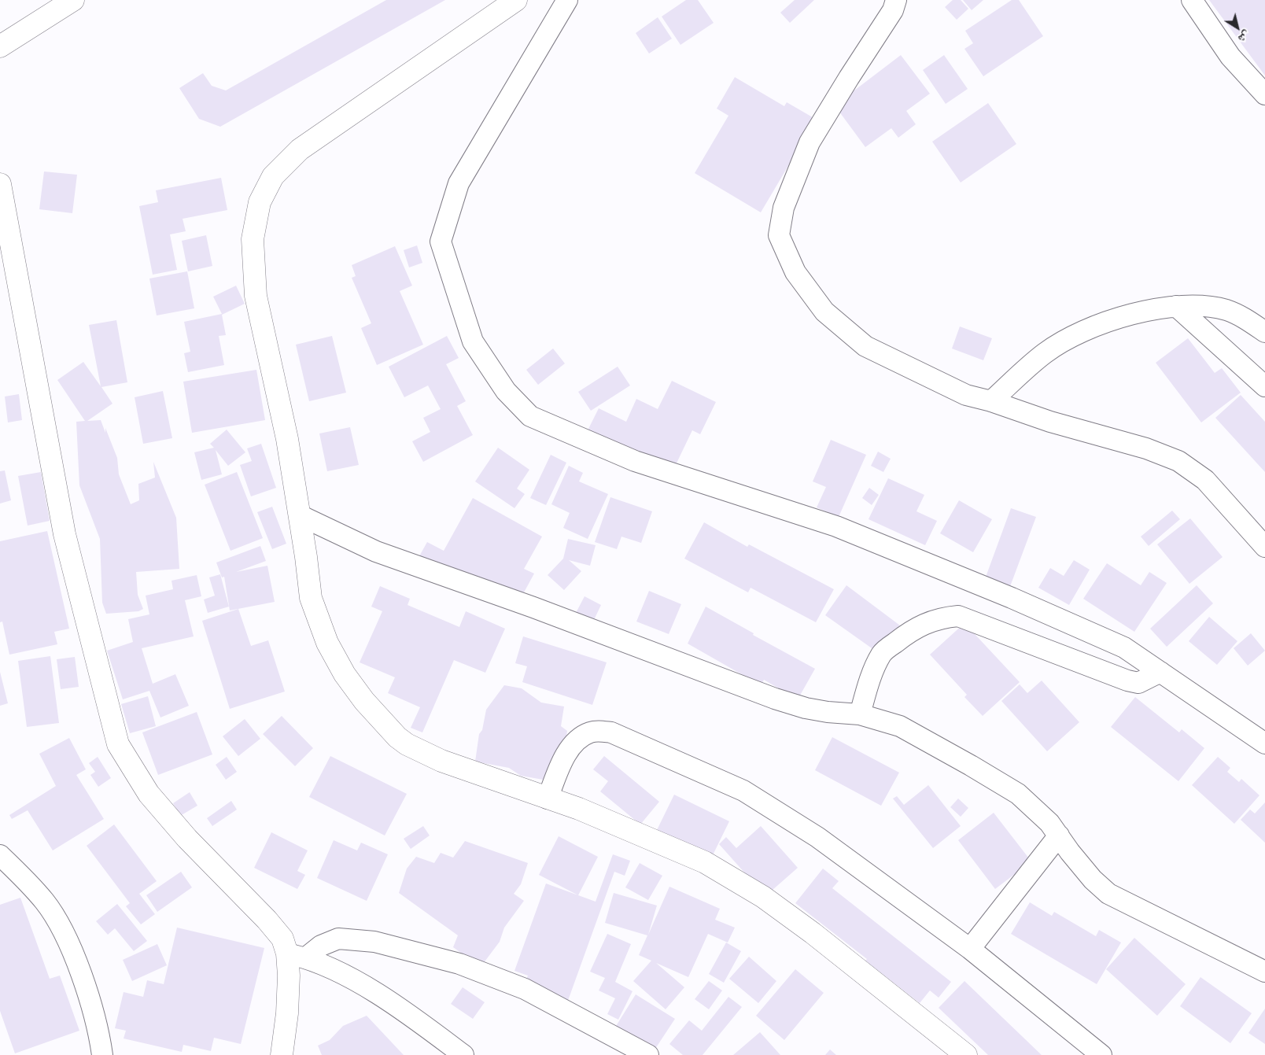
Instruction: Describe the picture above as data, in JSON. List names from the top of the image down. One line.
{"north":"bottom right"}
